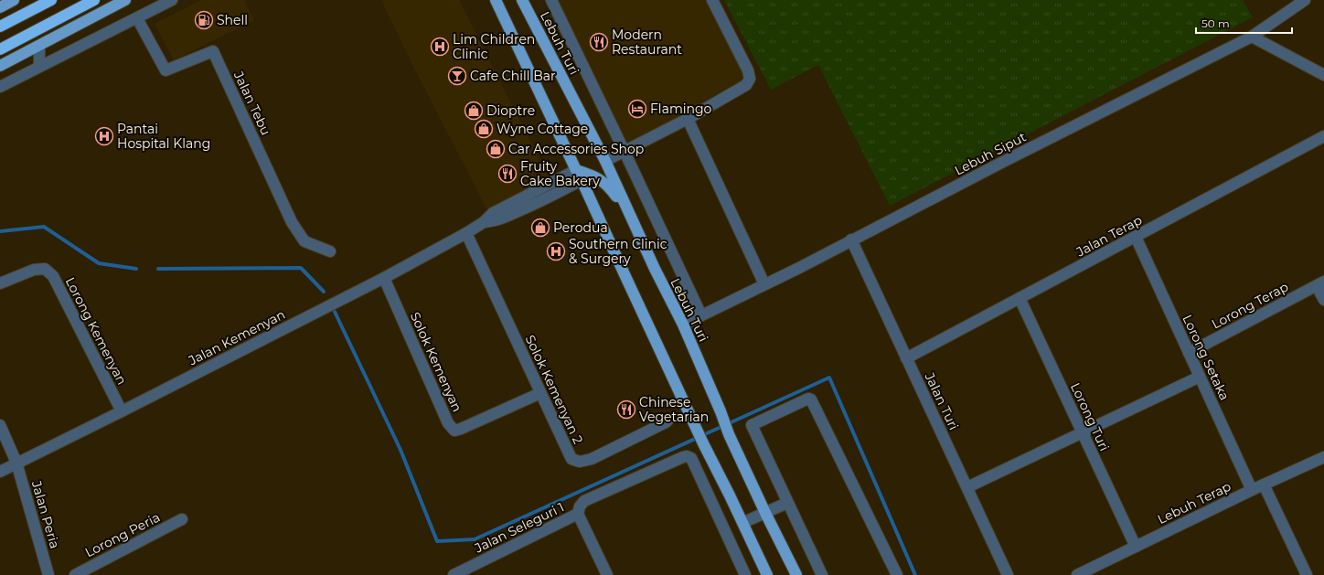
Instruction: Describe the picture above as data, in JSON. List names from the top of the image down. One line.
{"streets":{"main road":["Lebuh Turi"],"street":["Jalan Tebu","Lebuh Siput","Jalan Terap","Lorong Terap","Lorong Kemenyan","Jalan Kemenyan","Lorong Setaka","Solok Kemenyan","Solok Kemenyan 2","Jalan Turi","Lorong Turi","Lebuh Terap","Jalan Peria","Jalan Seleguri 1","Lorong Peria"]},"crossings":[["Lebuh Turi","Lebuh Siput"],["Lebuh Siput","Jalan Turi"],["Jalan Terap","Lorong Setaka"],["Jalan Terap","Jalan Turi"],["Jalan Terap","Lorong Turi"],["Lorong Terap","Lorong Setaka"],["Lorong Kemenyan","Jalan Kemenyan"],["Jalan Kemenyan","Solok Kemenyan"],["Jalan Kemenyan","Solok Kemenyan 2"],["Jalan Kemenyan","Jalan Peria"],["Lorong Setaka","Lebuh Terap"],["Solok Kemenyan","Solok Kemenyan 2"],["Lorong Turi","Lebuh Terap"]],"places":{"fuel station":["Shell"],"restaurant":["Modern Restaurant","Fruity Cake Bakery","Chinese Vegetarian"],"hospital":["Lim Children Clinic","Pantai Hospital Klang","Southern Clinic & Surgery"],"bar":["Cafe Chill Bar"],"hotel":["Flamingo"],"shop":["Dioptre","Wyne Cottage","Car Accessories Shop","Perodua"]},"scale_bar":"50 m"}
